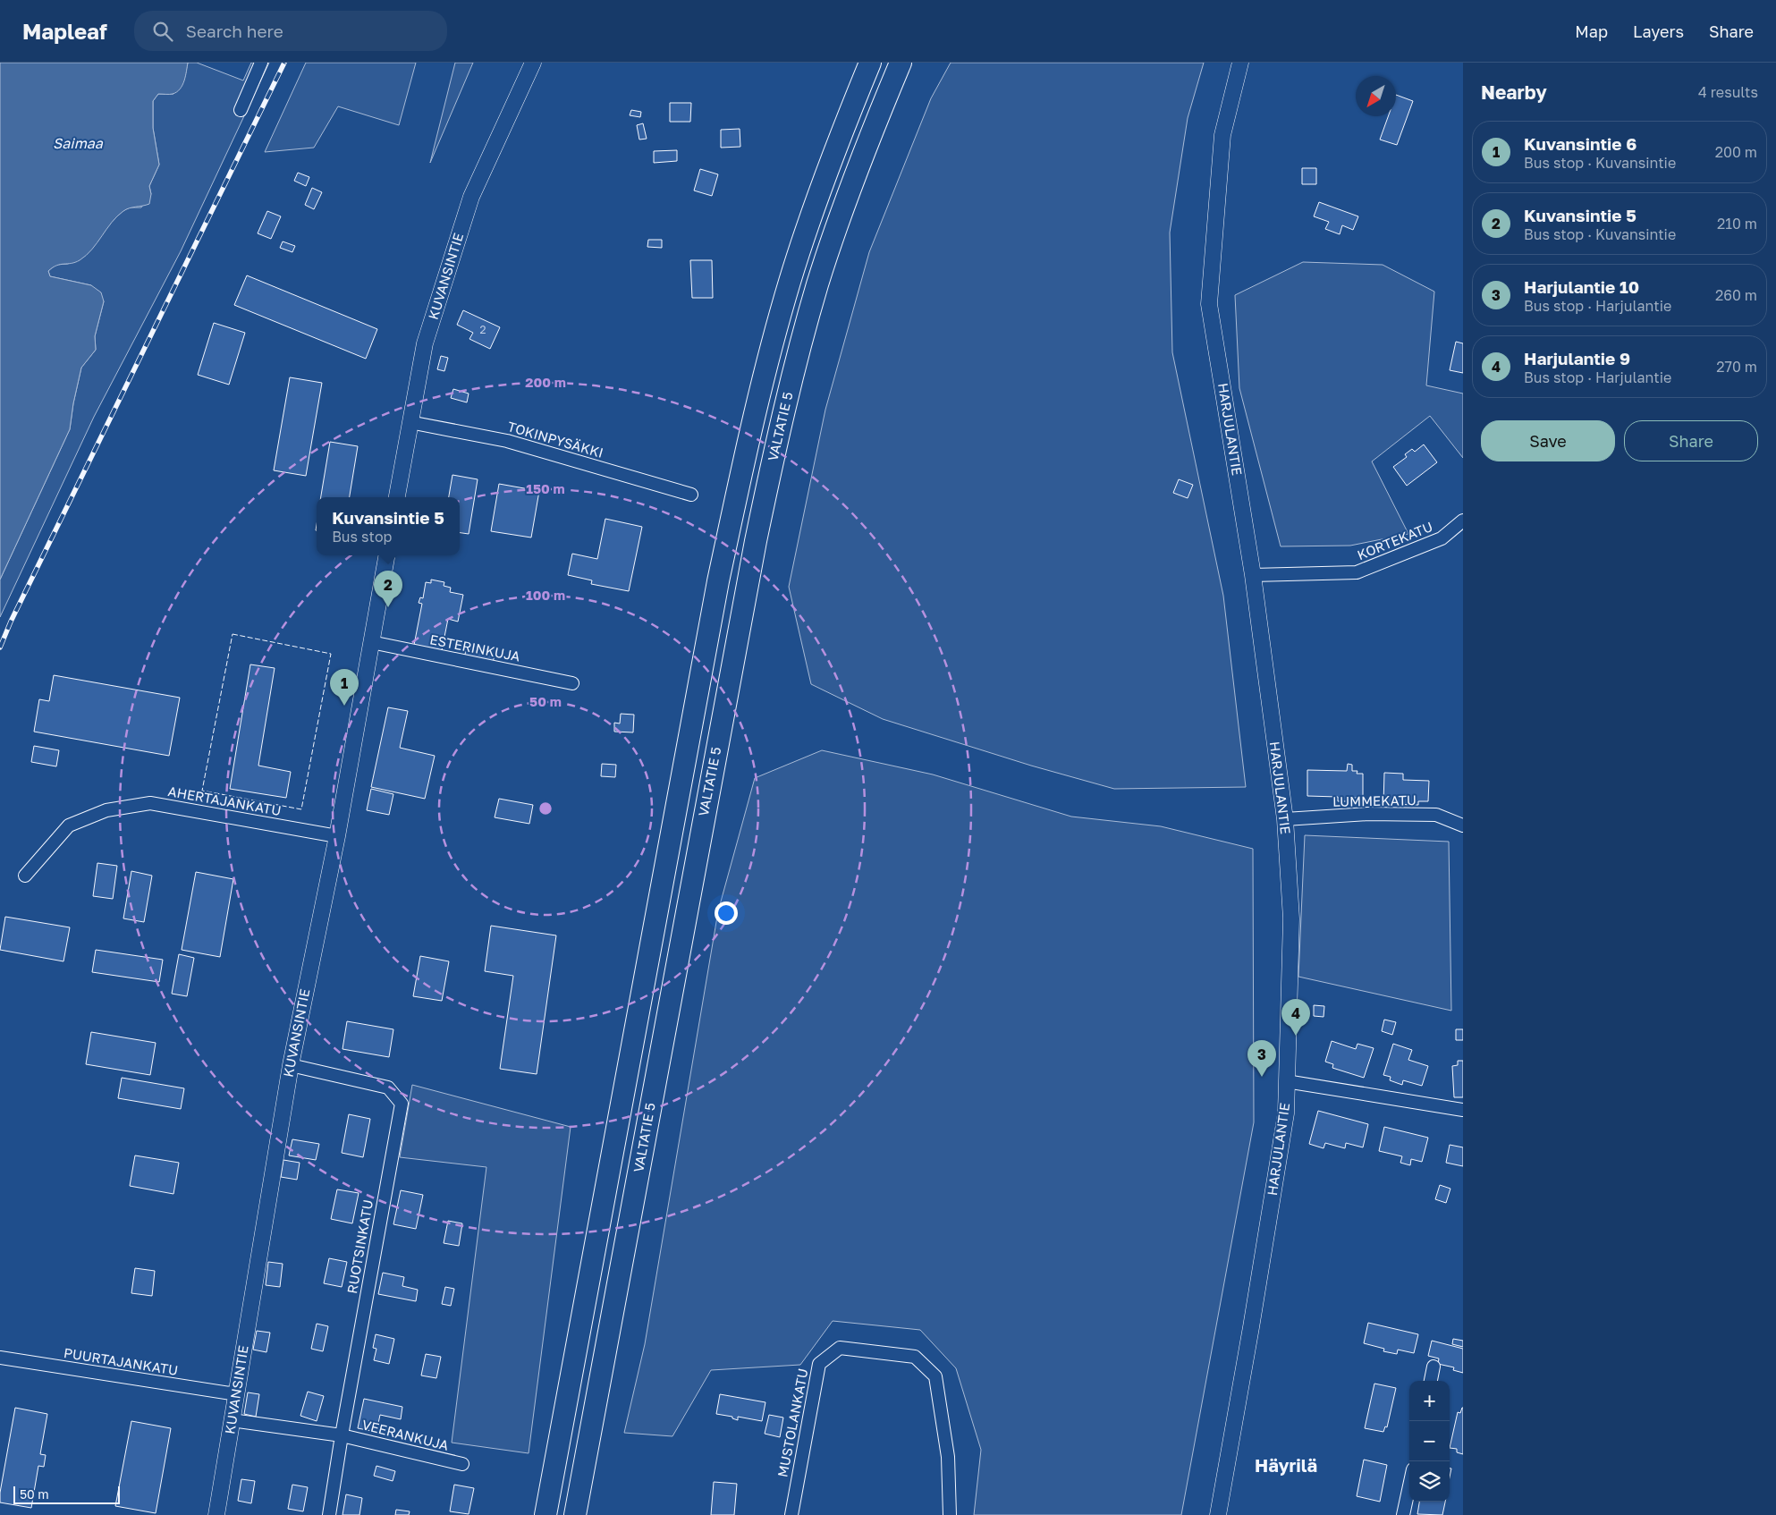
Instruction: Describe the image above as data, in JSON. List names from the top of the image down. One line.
{"streets":{"highway":["VALTATIE 5"],"street":["KUVANSINTIE","HARJULANTIE","TOKINPYSÄKKI","KORTEKATU","ESTERINKUJA","AHERTAJANKATU","LUMMEKATU","RUOTSINKATU","PUURTAJANKATU","MUSTOLANKATU","VEERANKUJA"]},"crossings":[["KUVANSINTIE","TOKINPYSÄKKI"],["KUVANSINTIE","ESTERINKUJA"],["KUVANSINTIE","AHERTAJANKATU"],["KUVANSINTIE","RUOTSINKATU"],["KUVANSINTIE","PUURTAJANKATU"],["KUVANSINTIE","VEERANKUJA"],["HARJULANTIE","KORTEKATU"],["HARJULANTIE","LUMMEKATU"],["RUOTSINKATU","VEERANKUJA"]],"districts":["Häyrilä"],"water":["Saimaa"],"house_numbers":["2"],"scale_bar":"50 m","north":"bottom left","page":{"header":"Mapleaf","search":"Search here","nav":["Map","Layers","Share"],"heading":["Nearby","4 results"],"list":[{"mark":"1","name":"Kuvansintie 6","note":"Bus stop · Kuvansintie","value":"200 m"},{"mark":"2","name":"Kuvansintie 5","note":"Bus stop · Kuvansintie","value":"210 m"},{"mark":"3","name":"Harjulantie 10","note":"Bus stop · Harjulantie","value":"260 m"},{"mark":"4","name":"Harjulantie 9","note":"Bus stop · Harjulantie","value":"270 m"}],"buttons":["Save","Share"],"popup":["Kuvansintie 5","Bus stop"],"pins":["2","1","4","3"],"map_buttons":["+","−"],"scale":"50 m"},"rings":["200 m","150 m","100 m","50 m"]}
